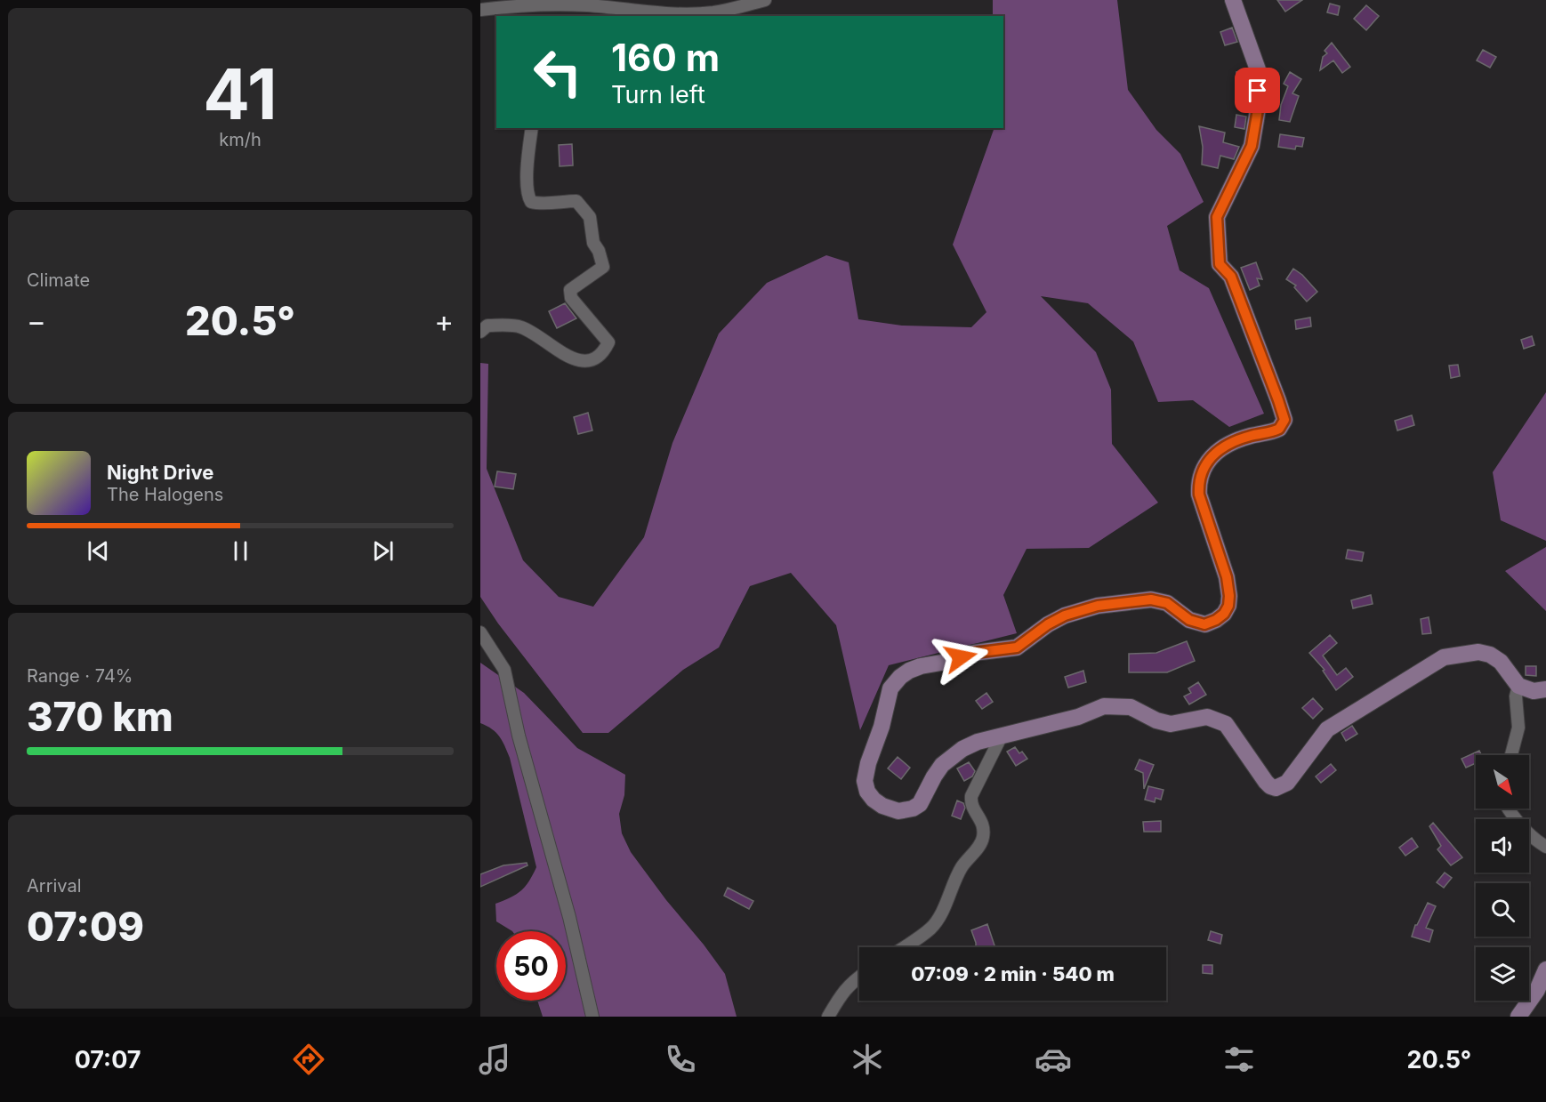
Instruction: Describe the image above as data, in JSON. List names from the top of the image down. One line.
{"north":"bottom right","page":{"tile":[["41","km/h"],"Climate",["Range · 74%","370 km"],["Arrival","07:09"]],"turn":["160 m","Turn left"],"heat":["−","20.5°","+"],"song":["Night Drive","The Halogens"],"limit":"50","trip":"07:09 · 2 min · 540 m","tabs":["07:07","20.5°"]}}
